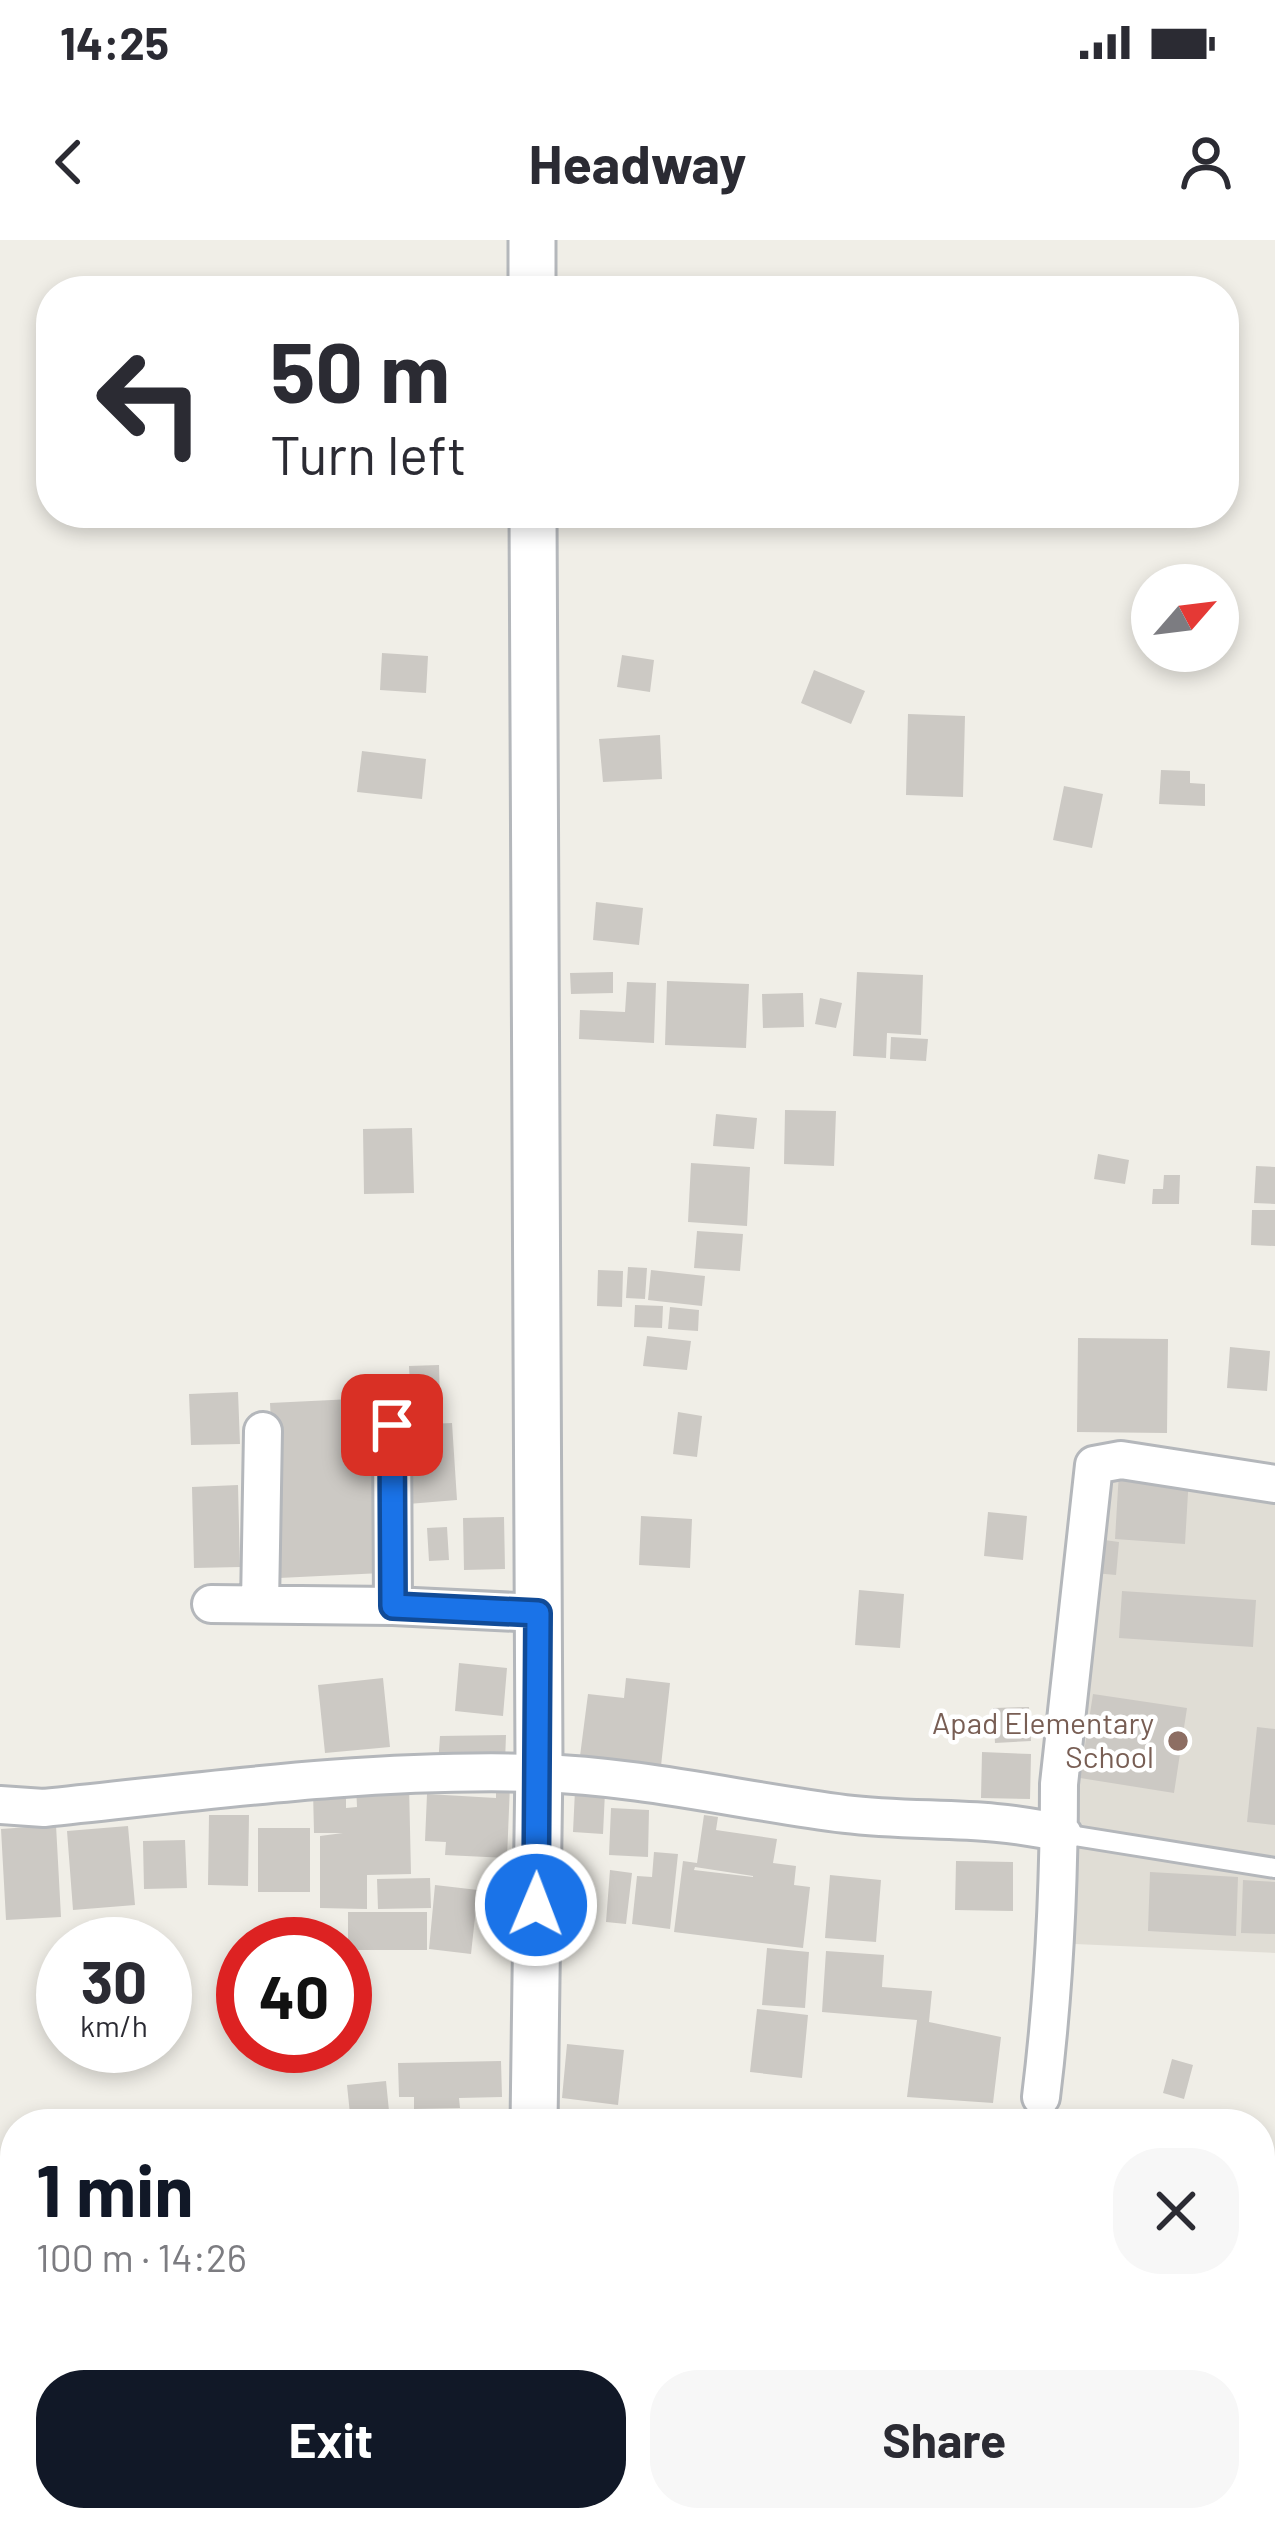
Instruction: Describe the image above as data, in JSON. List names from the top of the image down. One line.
{"places":["Apad Elementary School"],"north":"top right","page":{"status":"14:25","header":"Headway","turn":["50 m","Turn left"],"speed":"30 km/h","limit":"40","heading":["1 min","100 m · 14:26"],"buttons":["Exit","Share"]}}
